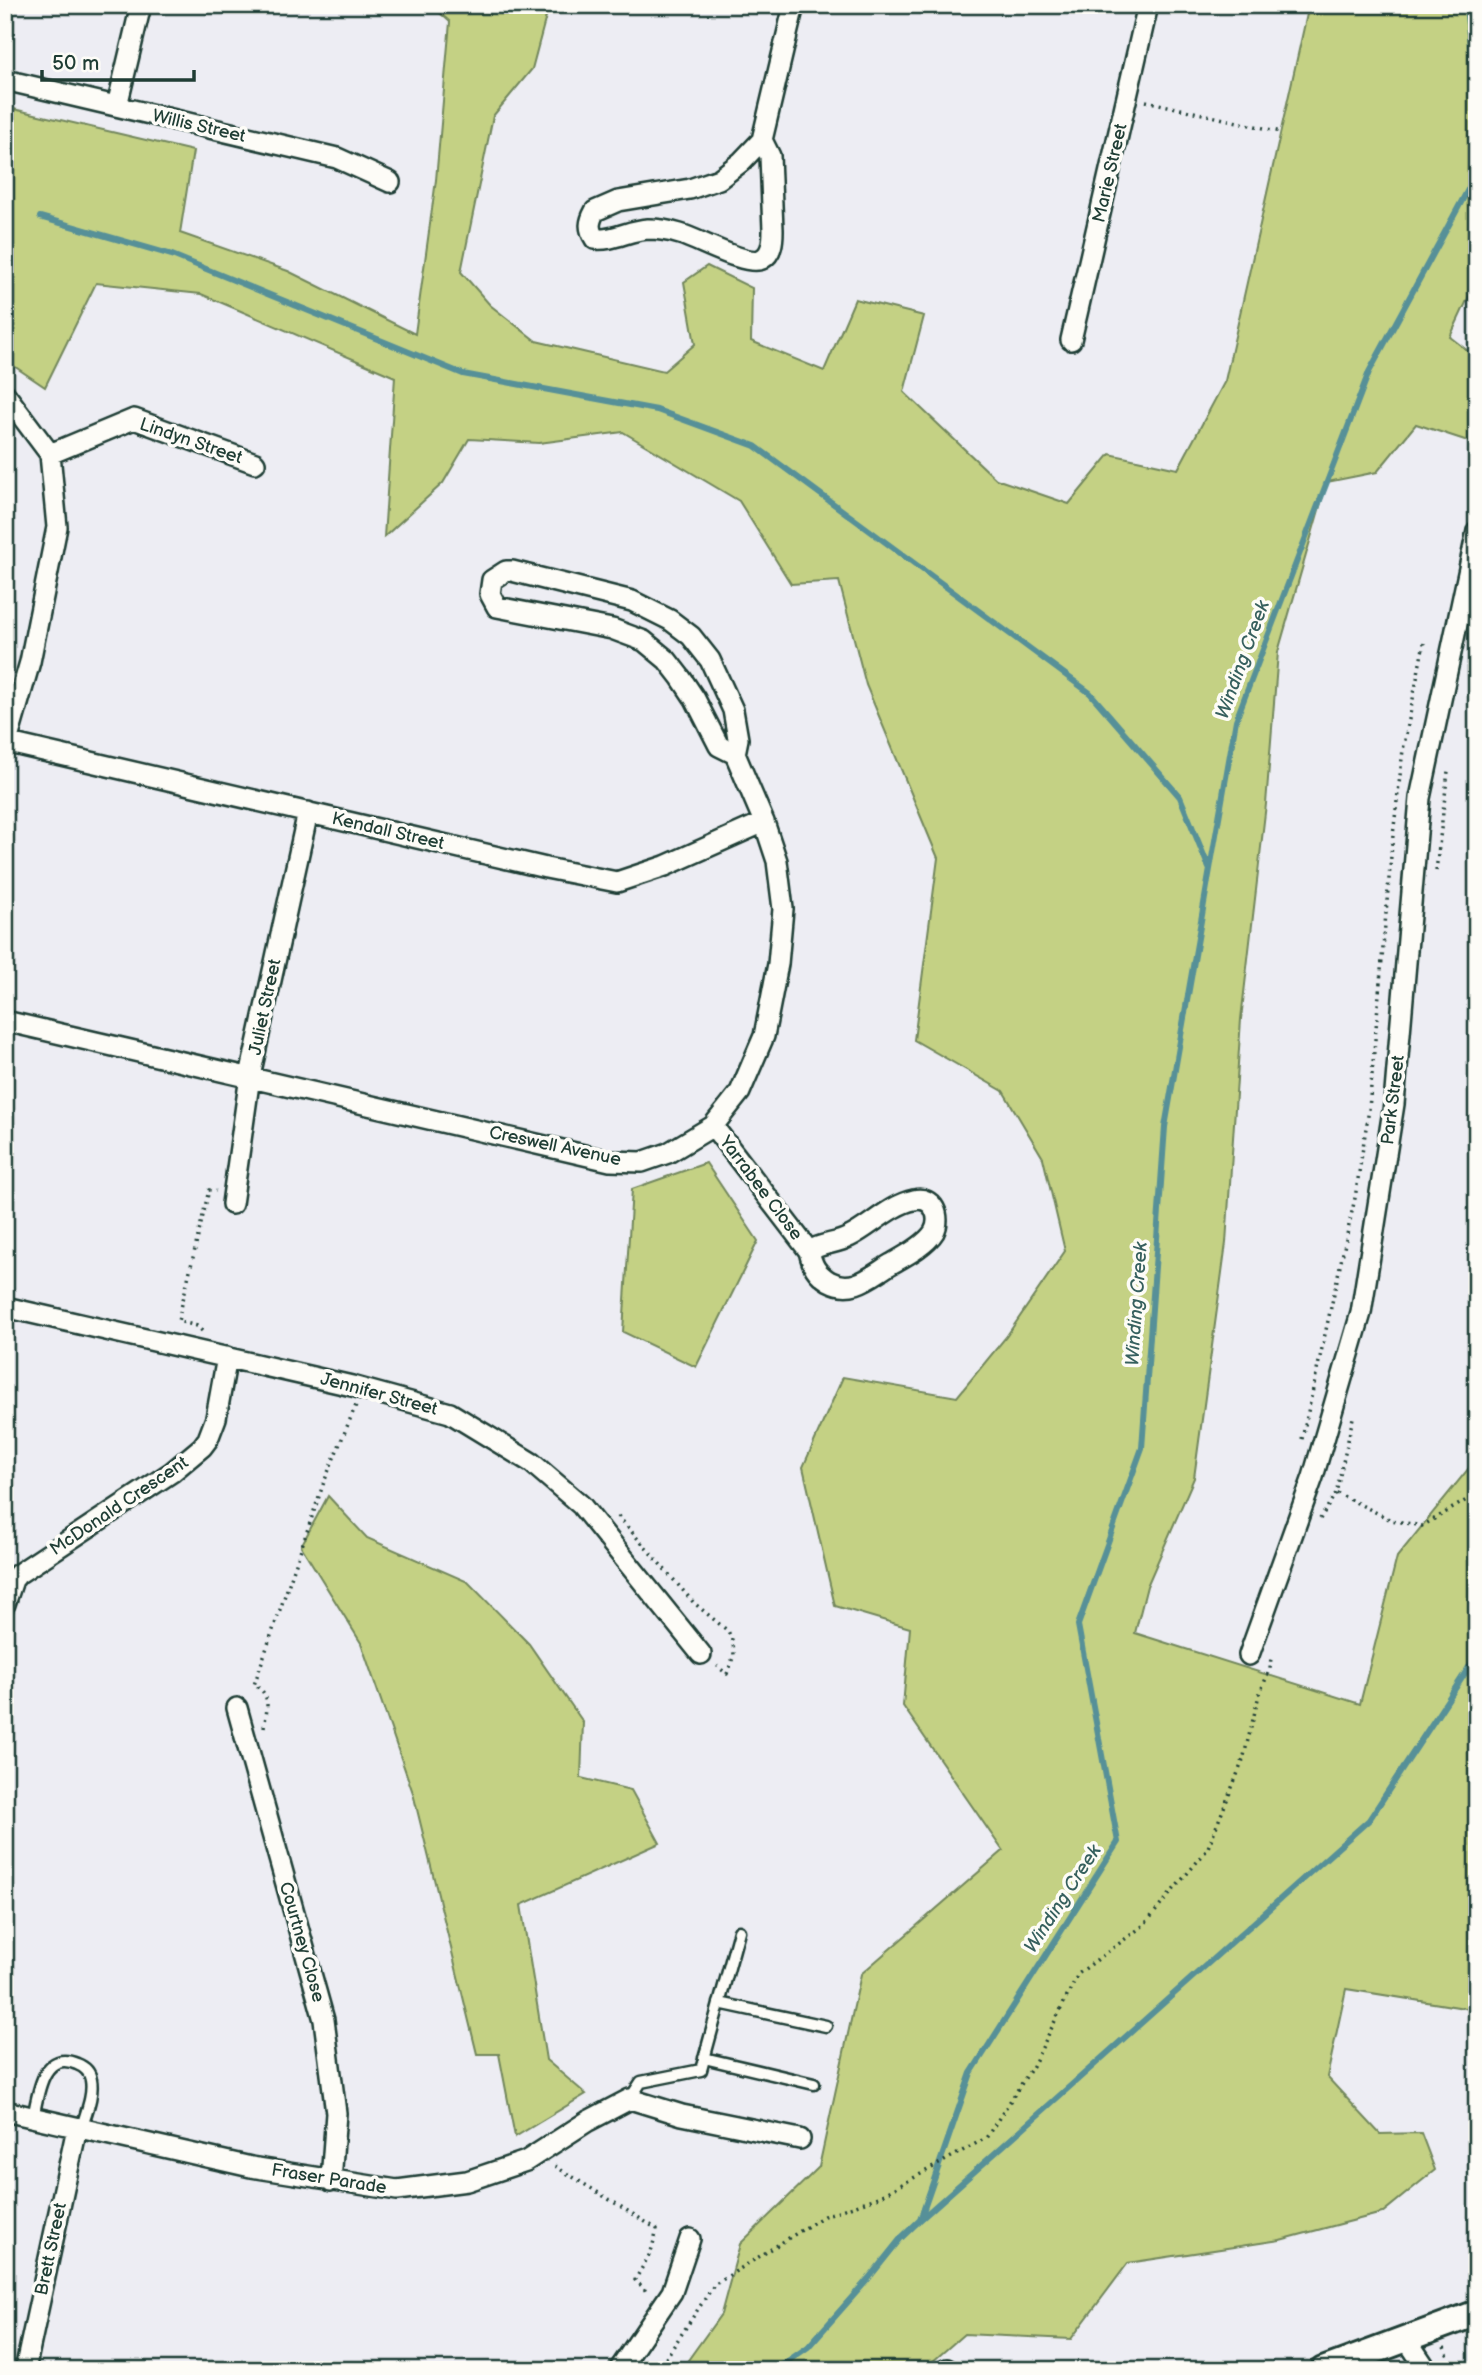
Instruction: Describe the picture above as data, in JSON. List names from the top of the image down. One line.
{"streets":{"street":["Willis Street","Marie Street","Lindyn Street","Kendall Street","Juliet Street","Park Street","Creswell Avenue","Yarrabee Close","Jennifer Street","McDonald Crescent","Courtney Close","Fraser Parade","Brett Street"]},"crossings":[["Kendall Street","Juliet Street"],["Kendall Street","Creswell Avenue"],["Juliet Street","Creswell Avenue"],["Creswell Avenue","Yarrabee Close"],["Jennifer Street","McDonald Crescent"],["Courtney Close","Fraser Parade"],["Fraser Parade","Brett Street"]],"water":["Winding Creek"],"scale_bar":"50 m"}
